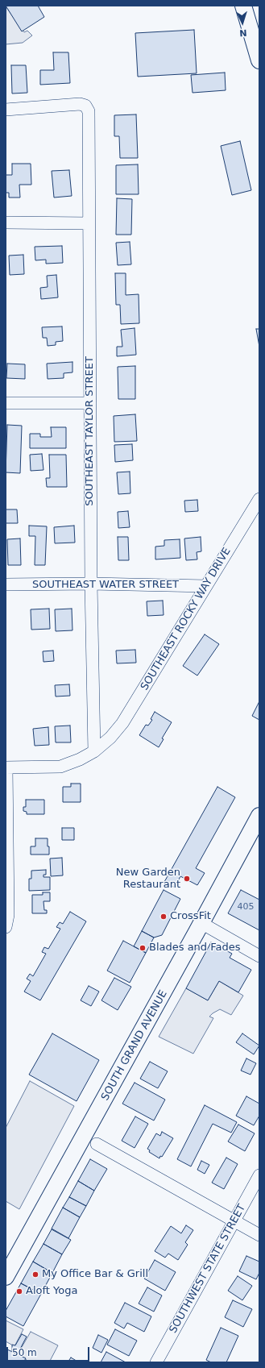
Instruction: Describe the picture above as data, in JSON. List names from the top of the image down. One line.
{"streets":{"main road":["SOUTH GRAND AVENUE"],"street":["SOUTHEAST TAYLOR STREET","SOUTHEAST WATER STREET","SOUTHEAST ROCKY WAY DRIVE","SOUTHWEST STATE STREET"]},"crossings":[["SOUTHEAST TAYLOR STREET","SOUTHEAST WATER STREET"],["SOUTHEAST TAYLOR STREET","SOUTHEAST ROCKY WAY DRIVE"],["SOUTHEAST WATER STREET","SOUTHEAST ROCKY WAY DRIVE"]],"places":["New Garden Restaurant","CrossFit","Blades and Fades","My Office Bar & Grill","Aloft Yoga"],"house_numbers":["405"],"scale_bar":"50 m","north":"bottom"}
